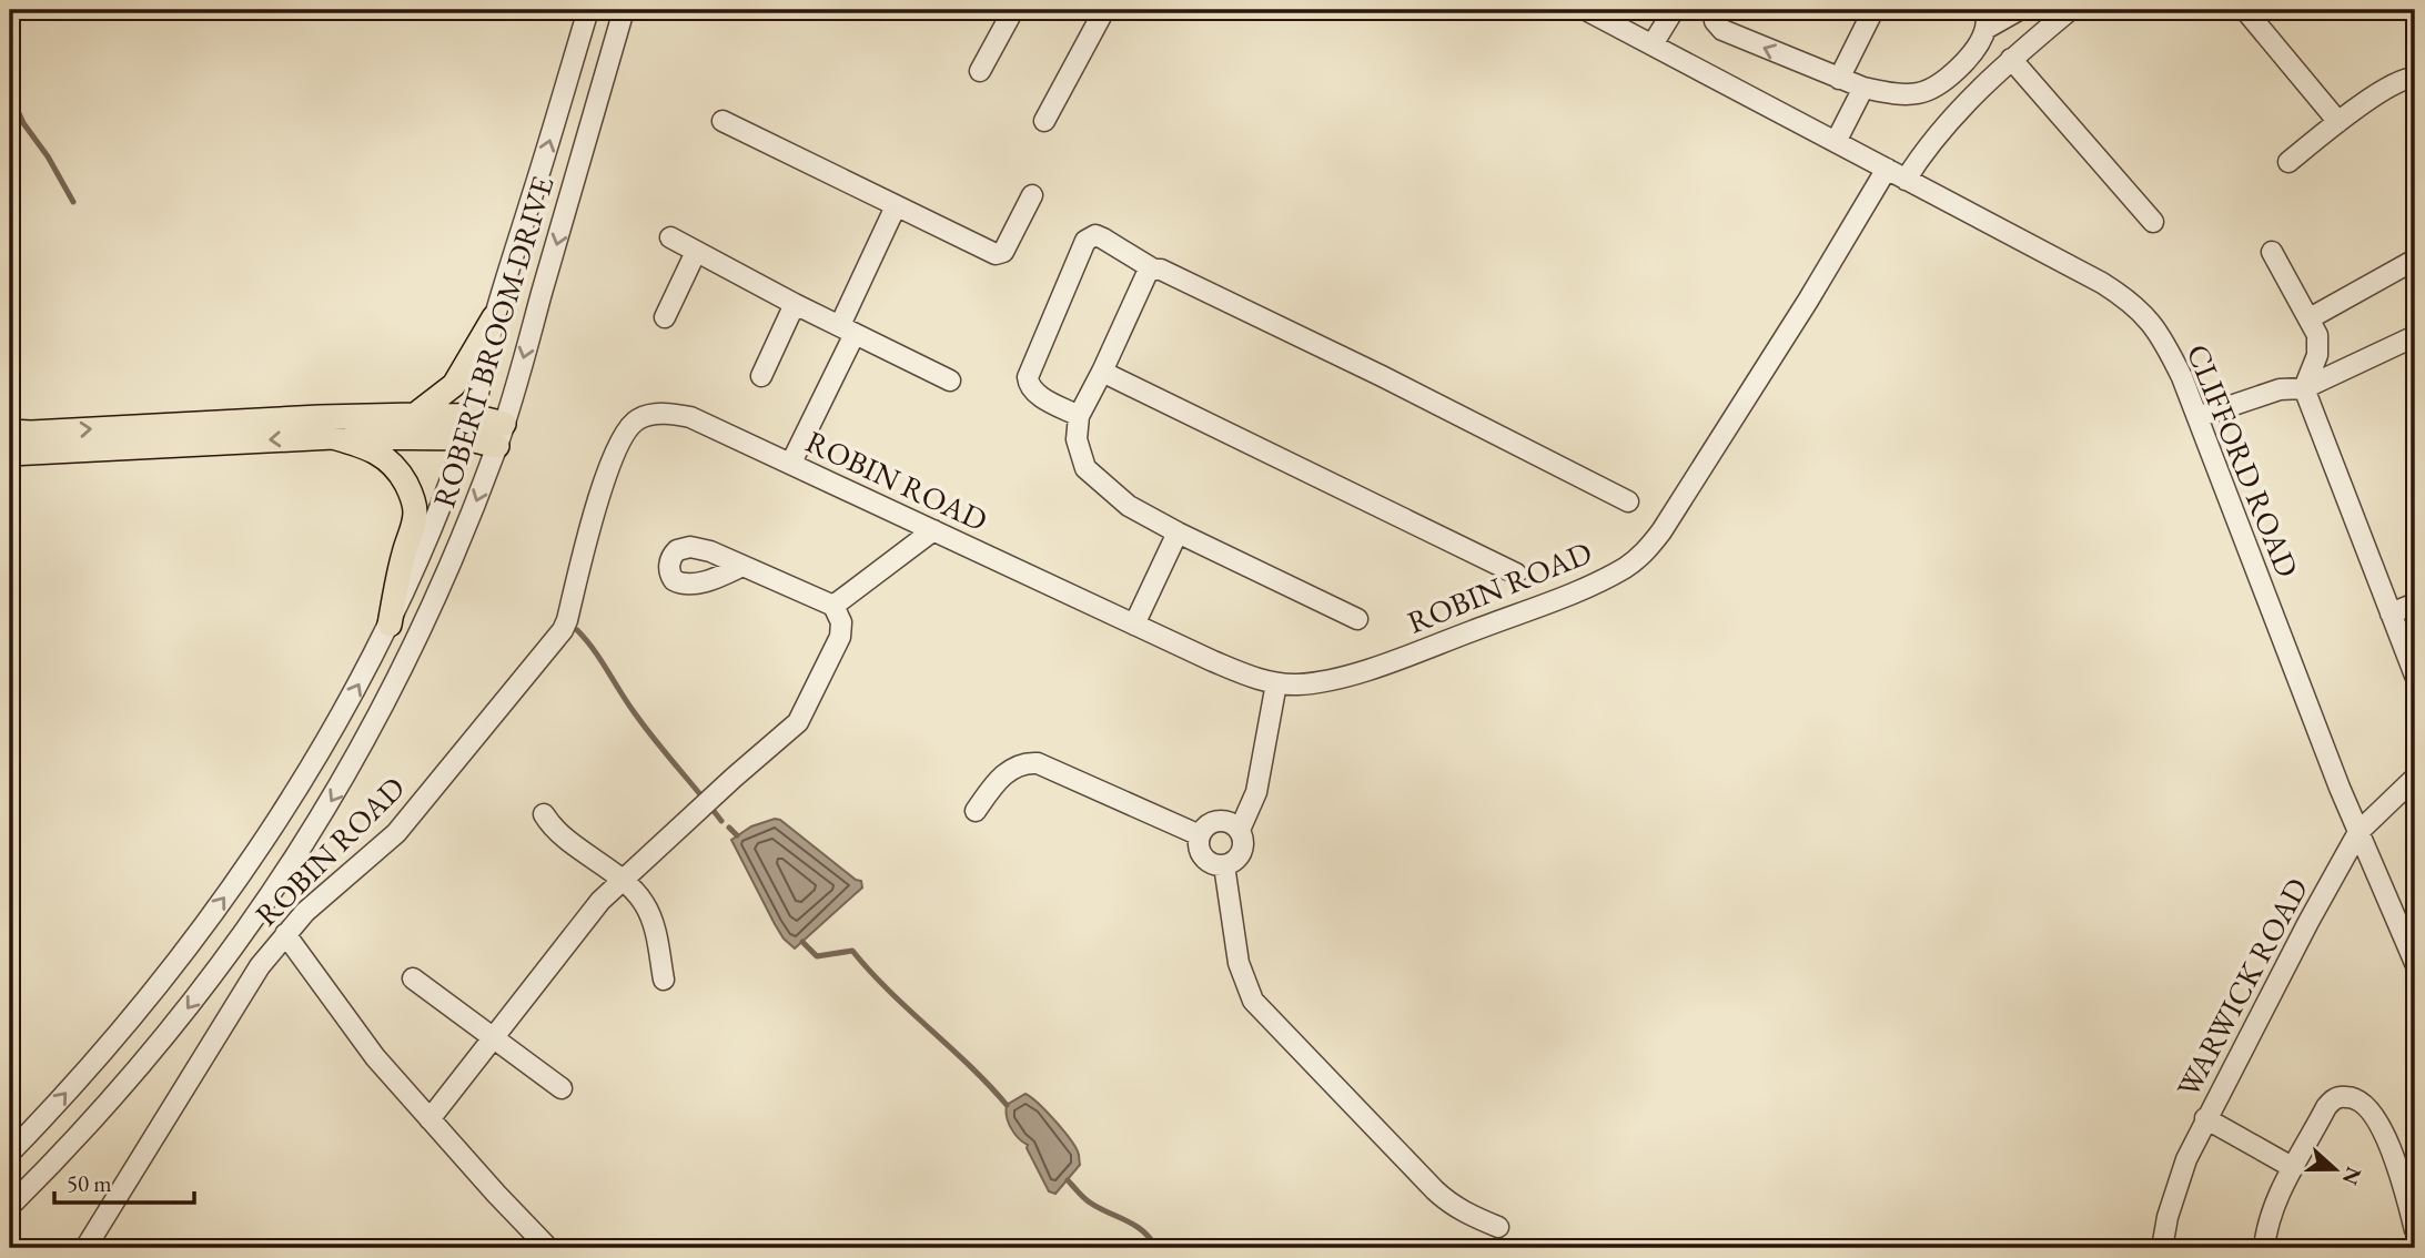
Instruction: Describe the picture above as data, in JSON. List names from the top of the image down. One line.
{"streets":{"street":["ROBERT BROOM DRIVE","CLIFFORD ROAD","ROBIN ROAD","WARWICK ROAD"]},"crossings":[["CLIFFORD ROAD","ROBIN ROAD"],["CLIFFORD ROAD","WARWICK ROAD"]],"scale_bar":"50 m","north":"right"}
